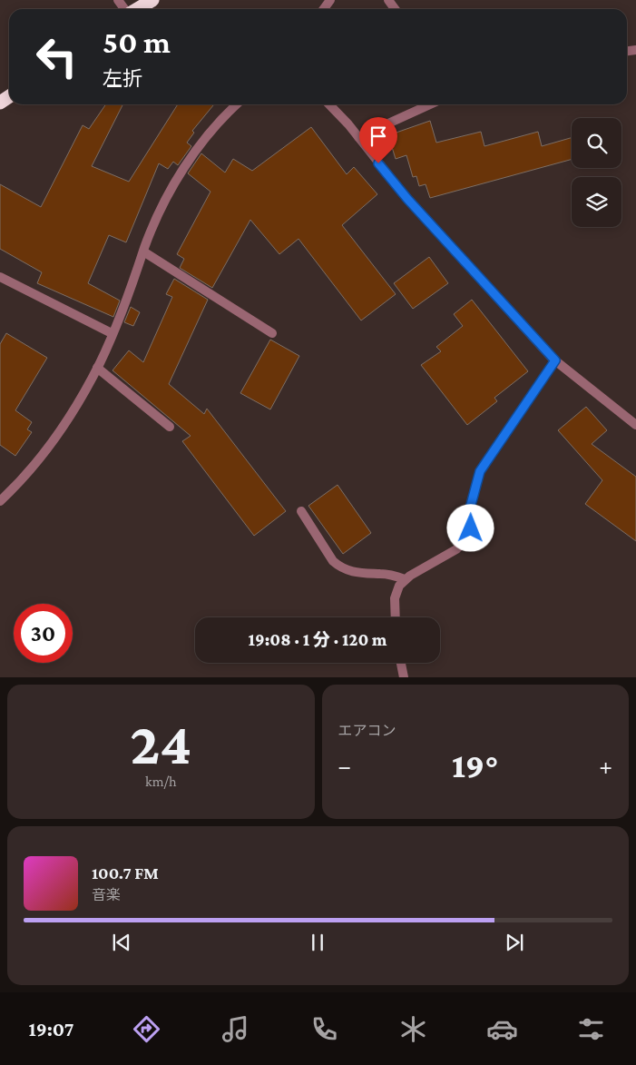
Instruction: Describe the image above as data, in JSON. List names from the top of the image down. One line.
{"page":{"turn":["50 m","左折"],"limit":"30","trip":"19:08 · 1 分 · 120 m","tile":[["24","km/h"],"エアコン"],"heat":["−","19°","+"],"song":["100.7 FM","音楽"],"tabs":"19:07"}}
